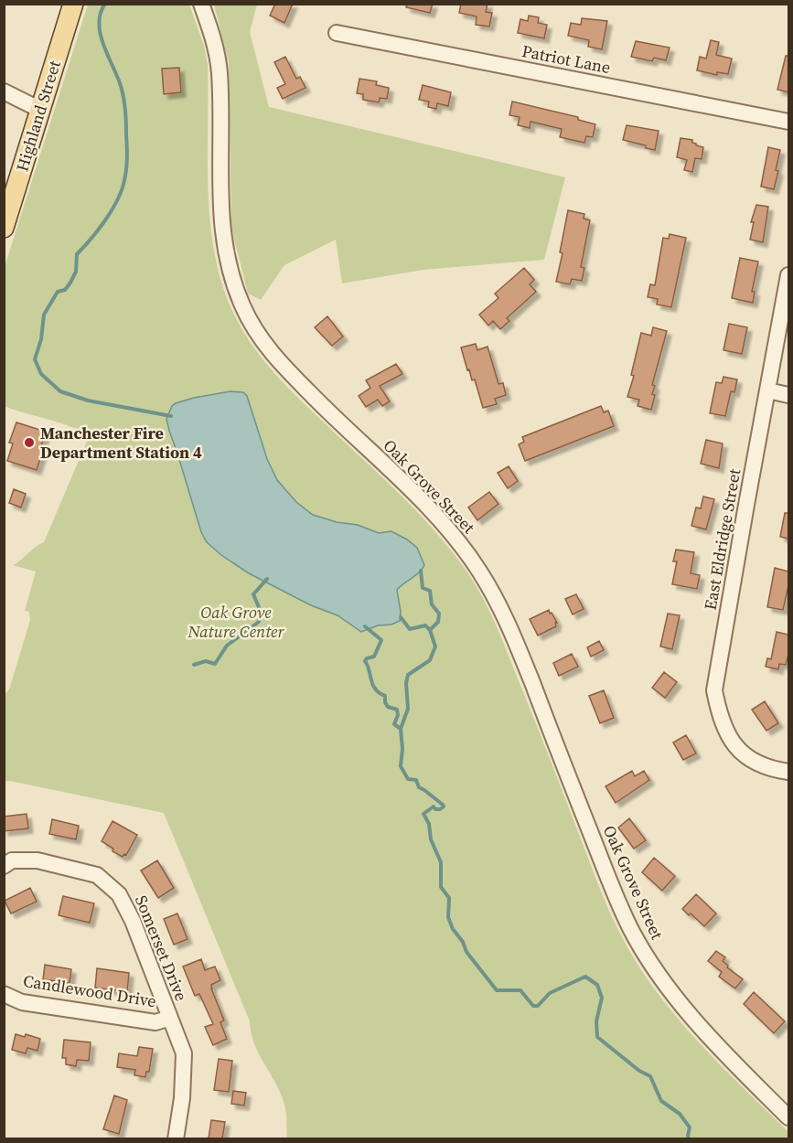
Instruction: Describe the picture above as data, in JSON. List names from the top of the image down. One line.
{"streets":{"main road":["Highland Street"],"street":["Patriot Lane","Oak Grove Street","East Eldridge Street","Somerset Drive","Candlewood Drive"]},"crossings":[["Somerset Drive","Candlewood Drive"]],"parks":["Oak Grove Nature Center"],"places":["Manchester Fire Department Station 4"]}
